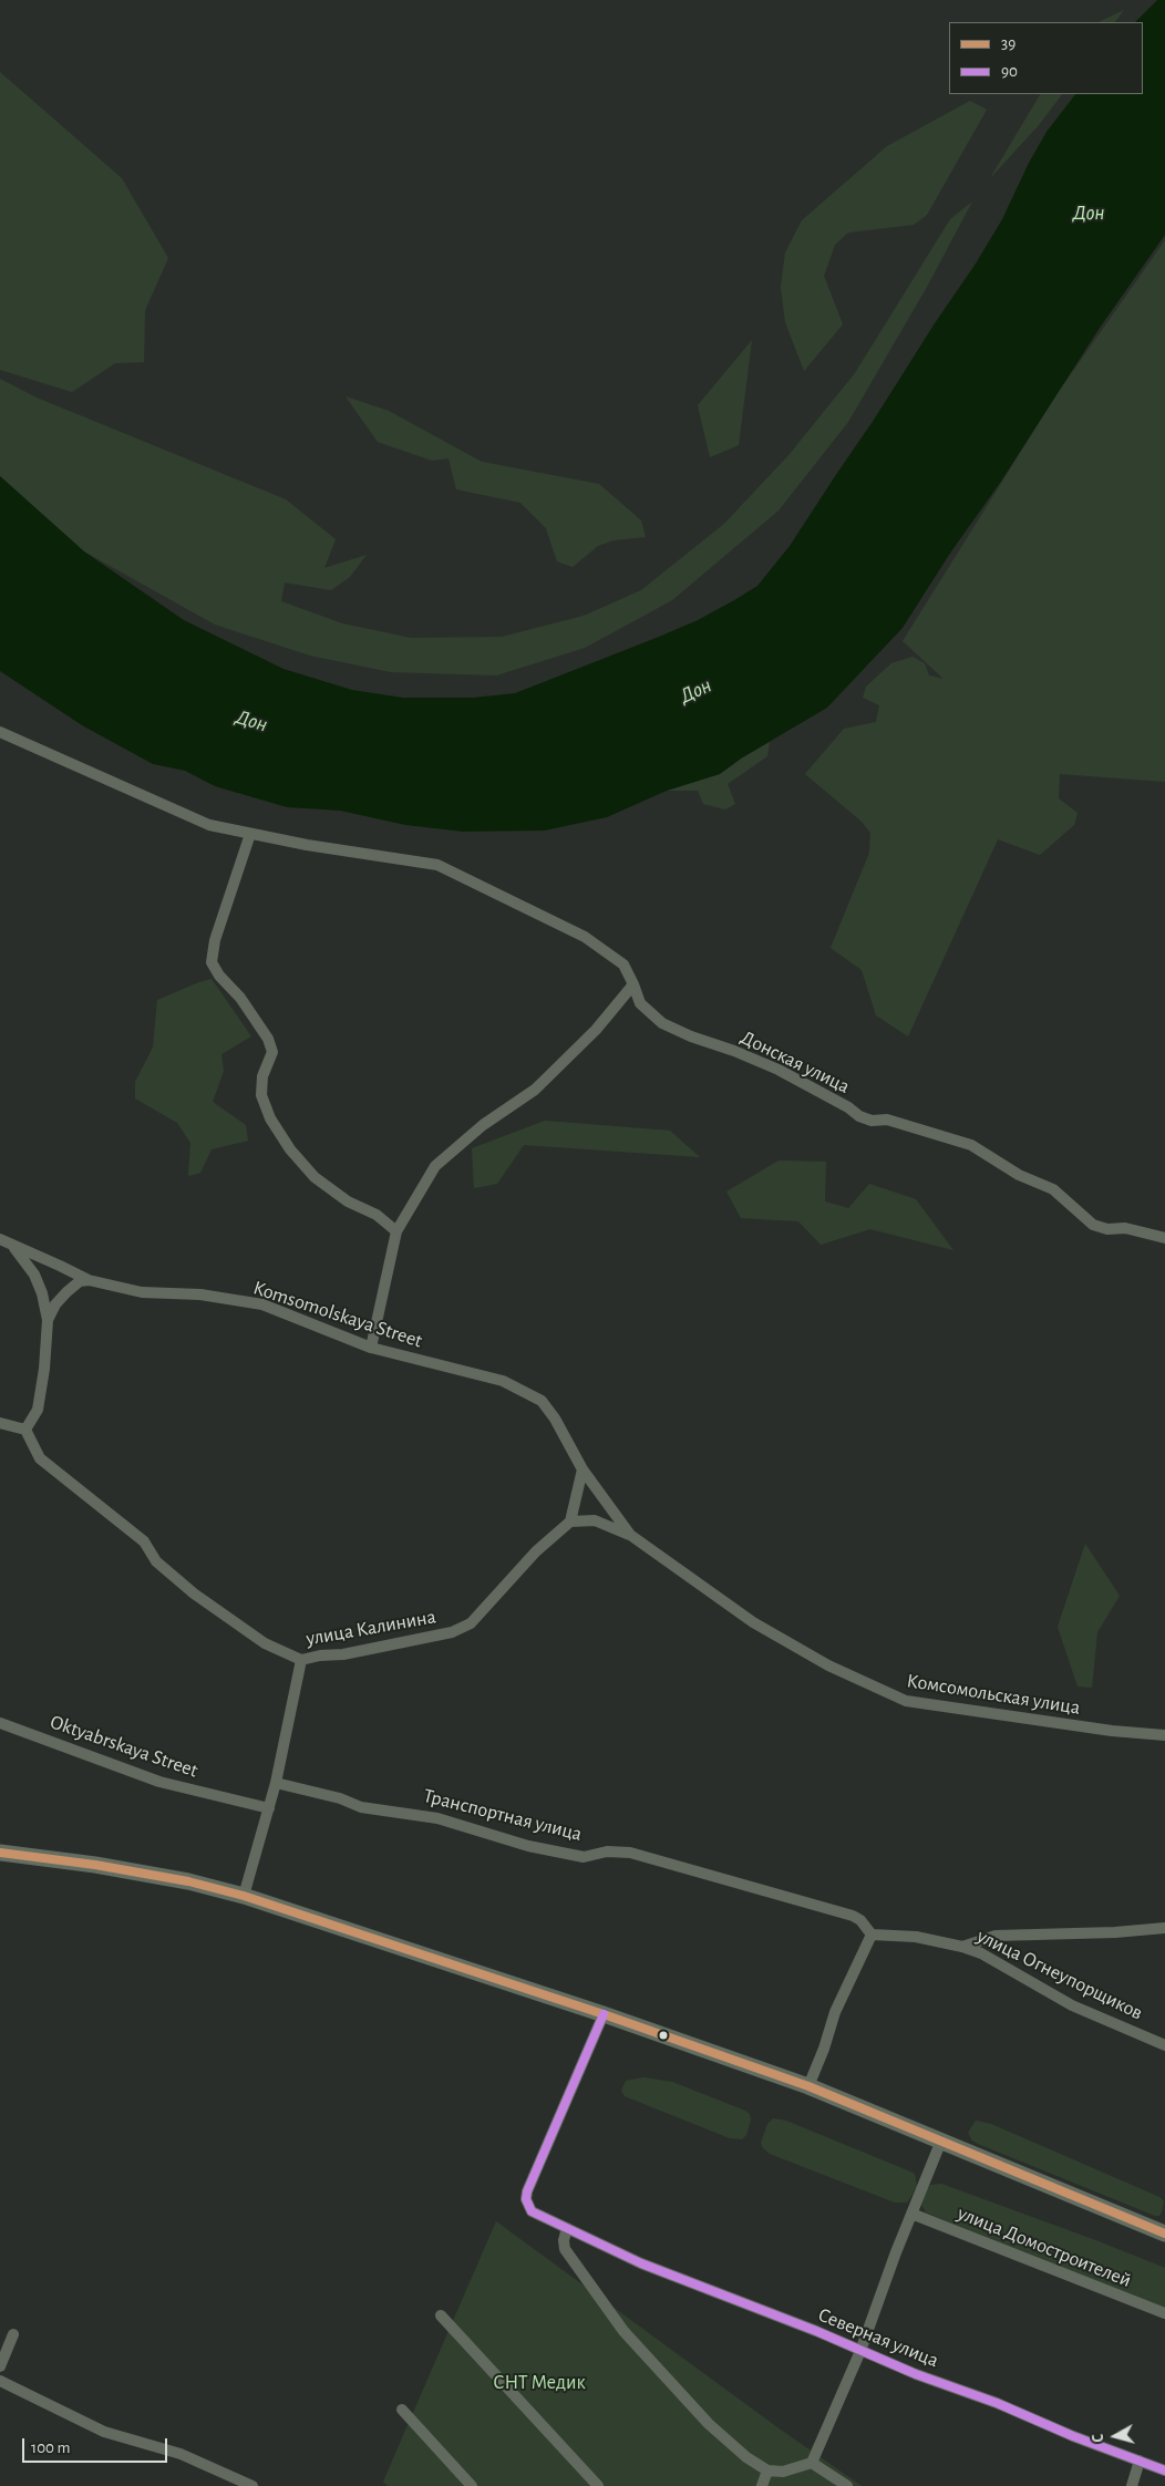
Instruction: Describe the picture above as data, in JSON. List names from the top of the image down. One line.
{"streets":{"street":["Донская улица","Komsomolskaya Street","улица Калинина","Комсомольская улица","Oktyabrskaya Street","Транспортная улица","улица Огнеупорщиков","улица Домостроителей","Северная улица"]},"crossings":[["Komsomolskaya Street","Комсомольская улица"],["Транспортная улица","улица Огнеупорщиков"]],"water":["Дон"],"parks":["СНТ Медик"],"lines":["transit line 39","transit line 90"],"legend":["39","90"],"scale_bar":"100 m","north":"left"}
